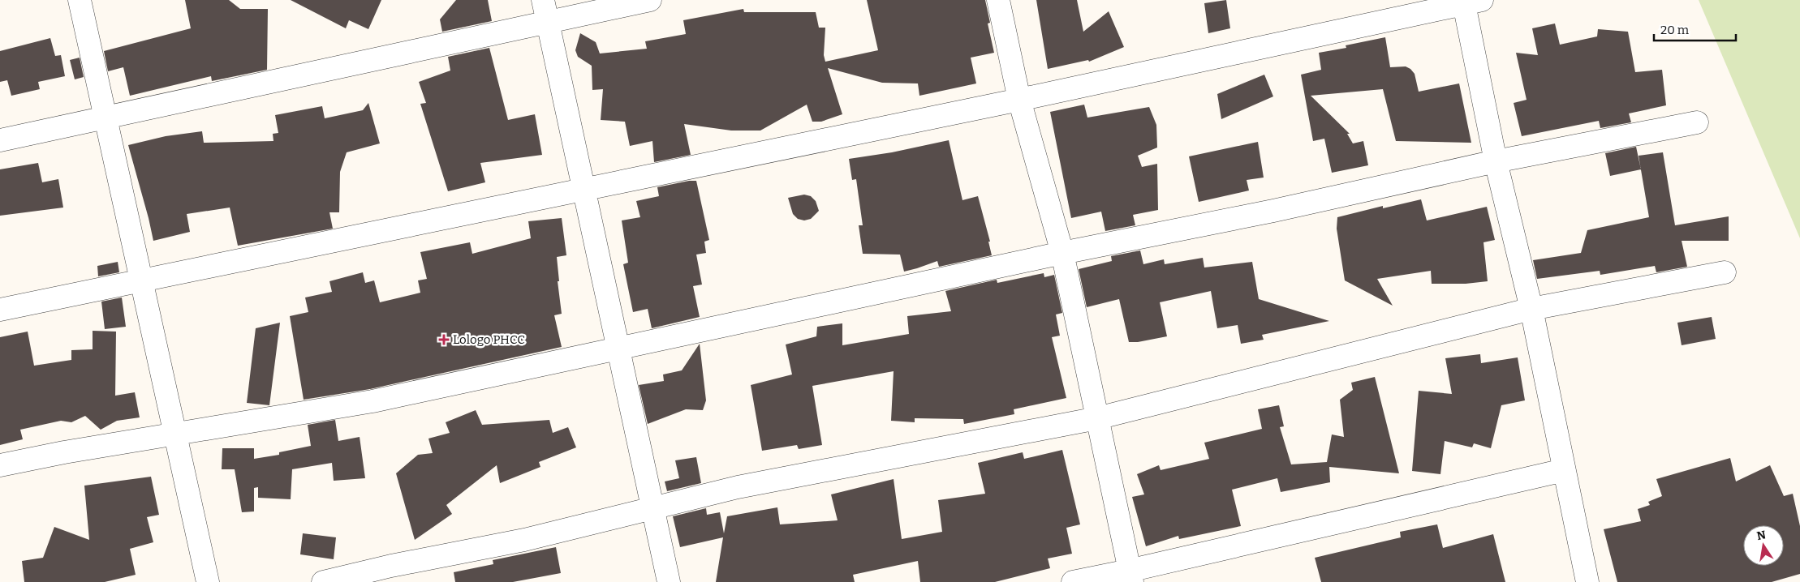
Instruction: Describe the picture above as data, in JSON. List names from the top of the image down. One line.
{"places":{"health":["Lologo PHCC"]},"scale_bar":"20 m","north":"top"}
